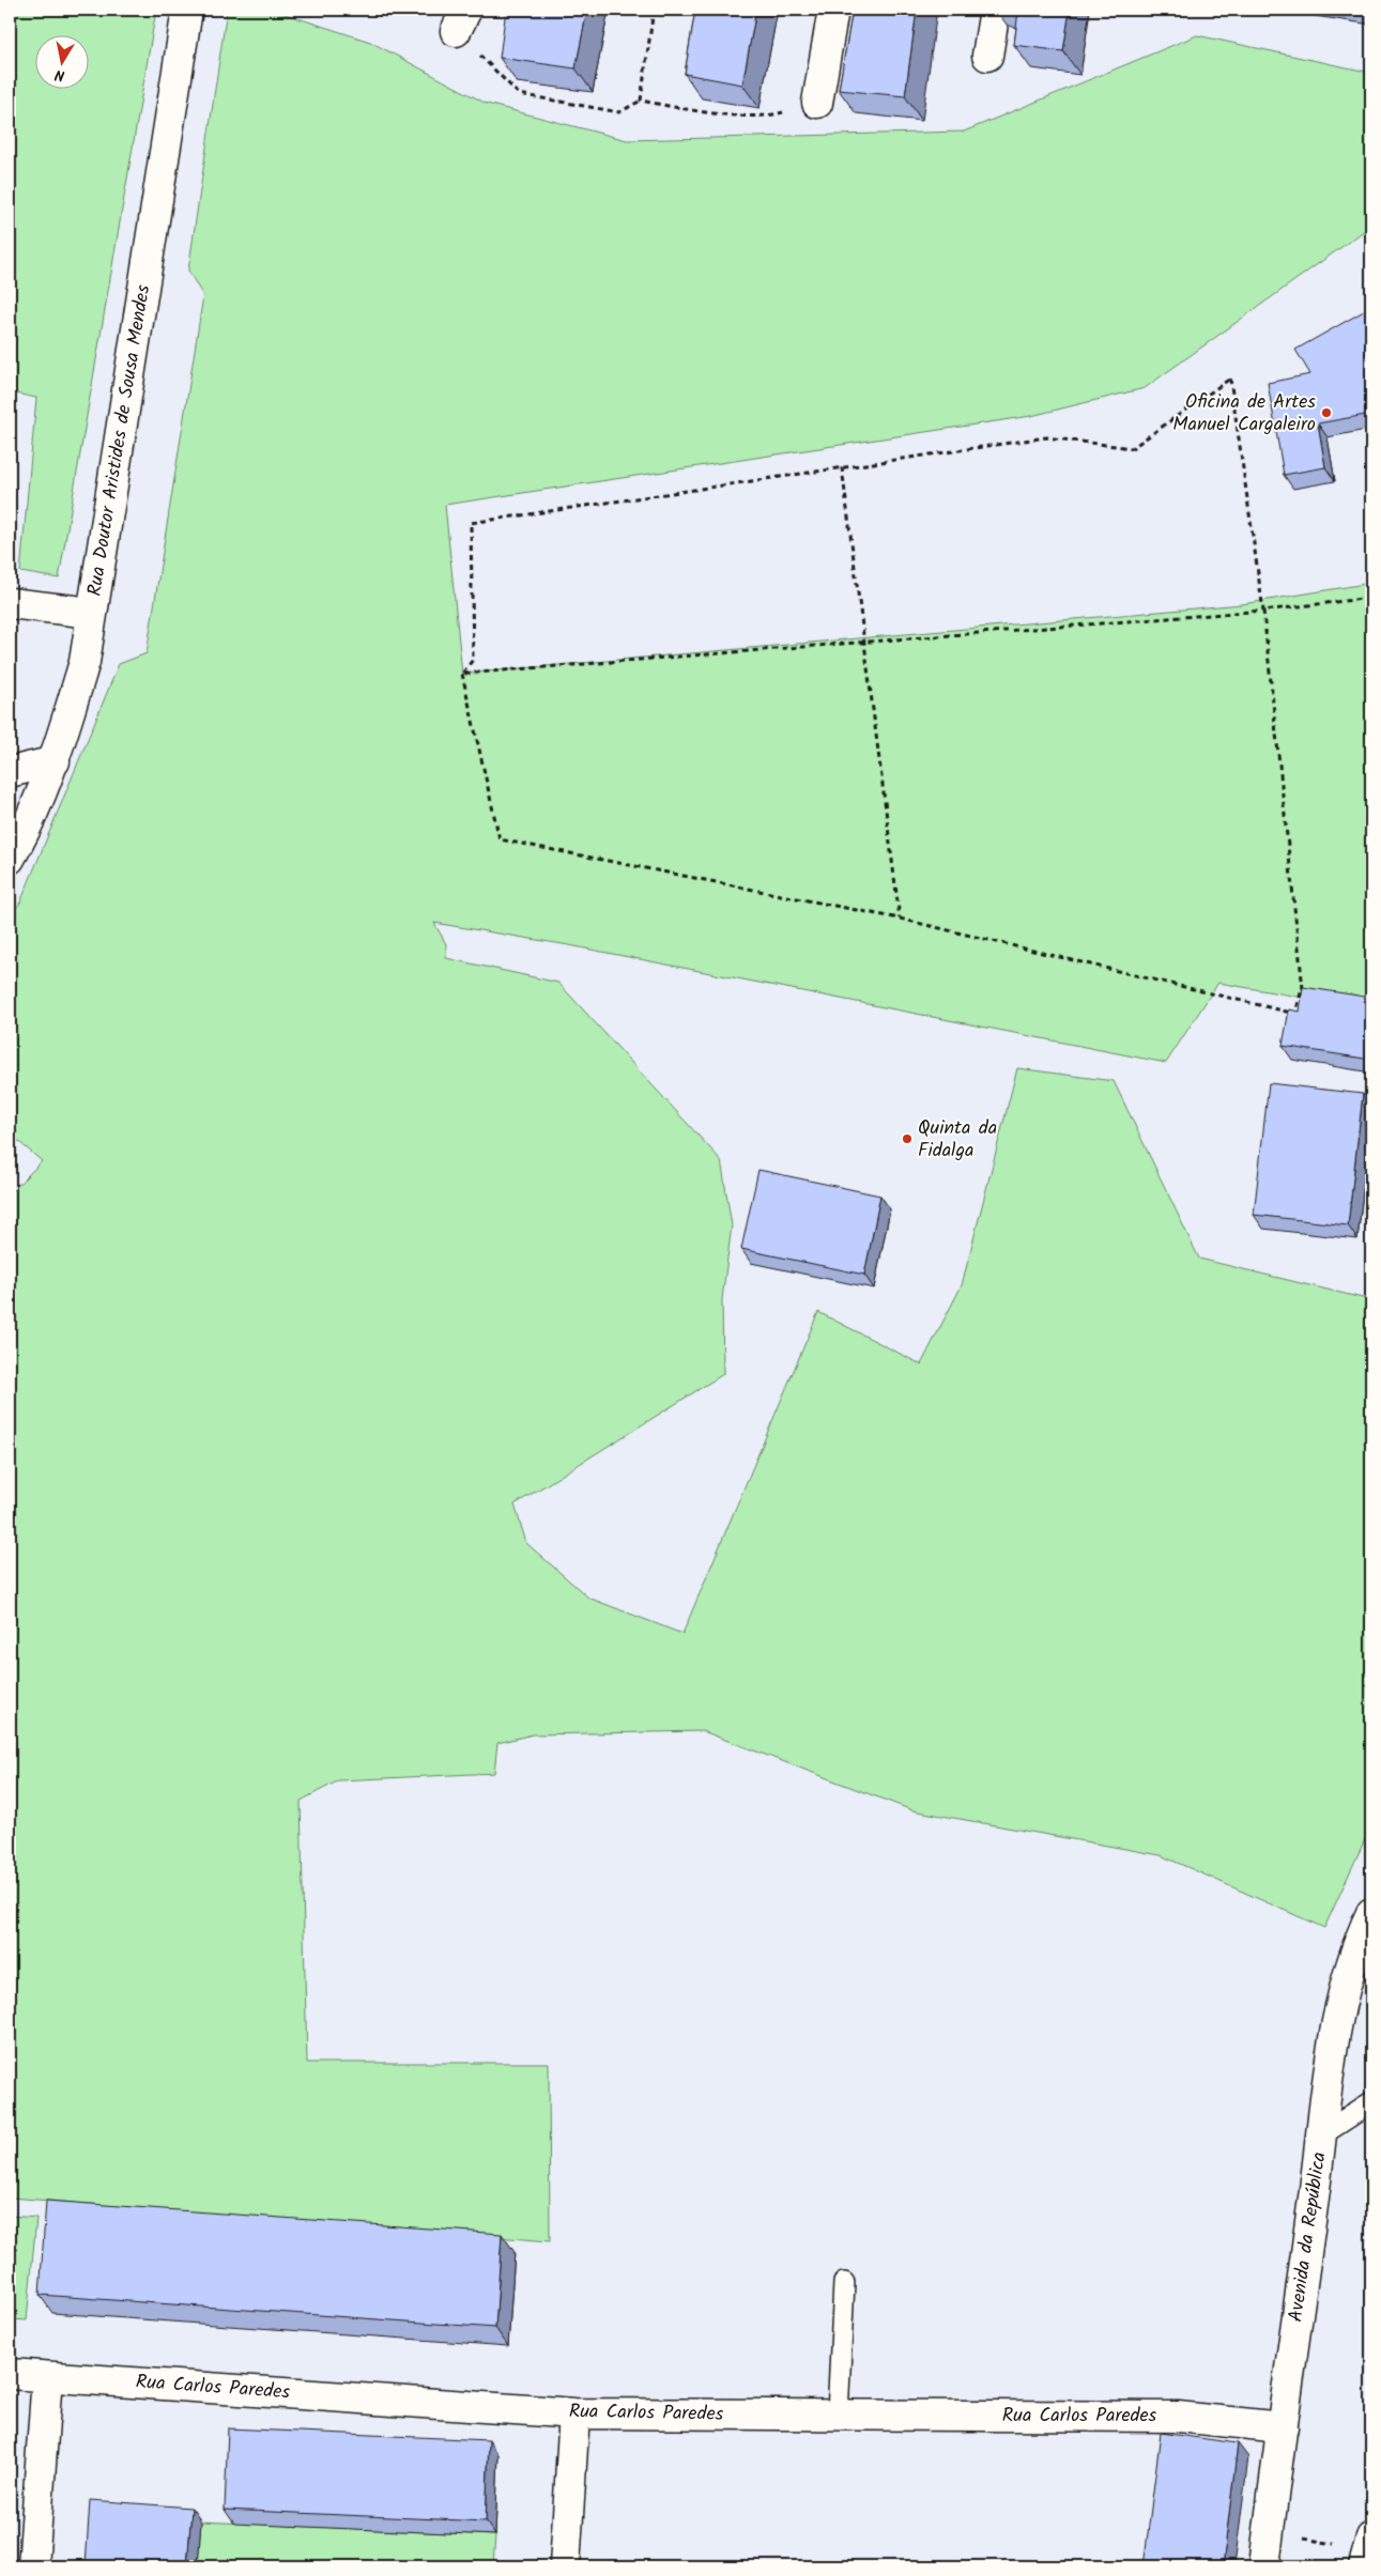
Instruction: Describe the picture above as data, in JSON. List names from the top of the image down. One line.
{"streets":{"street":["Rua Doutor Aristides de Sousa Mendes","Avenida da República","Rua Carlos Paredes"]},"crossings":[["Avenida da República","Rua Carlos Paredes"]],"places":["Oficina de Artes Manuel Cargaleiro","Quinta da Fidalga"],"north":"bottom"}
